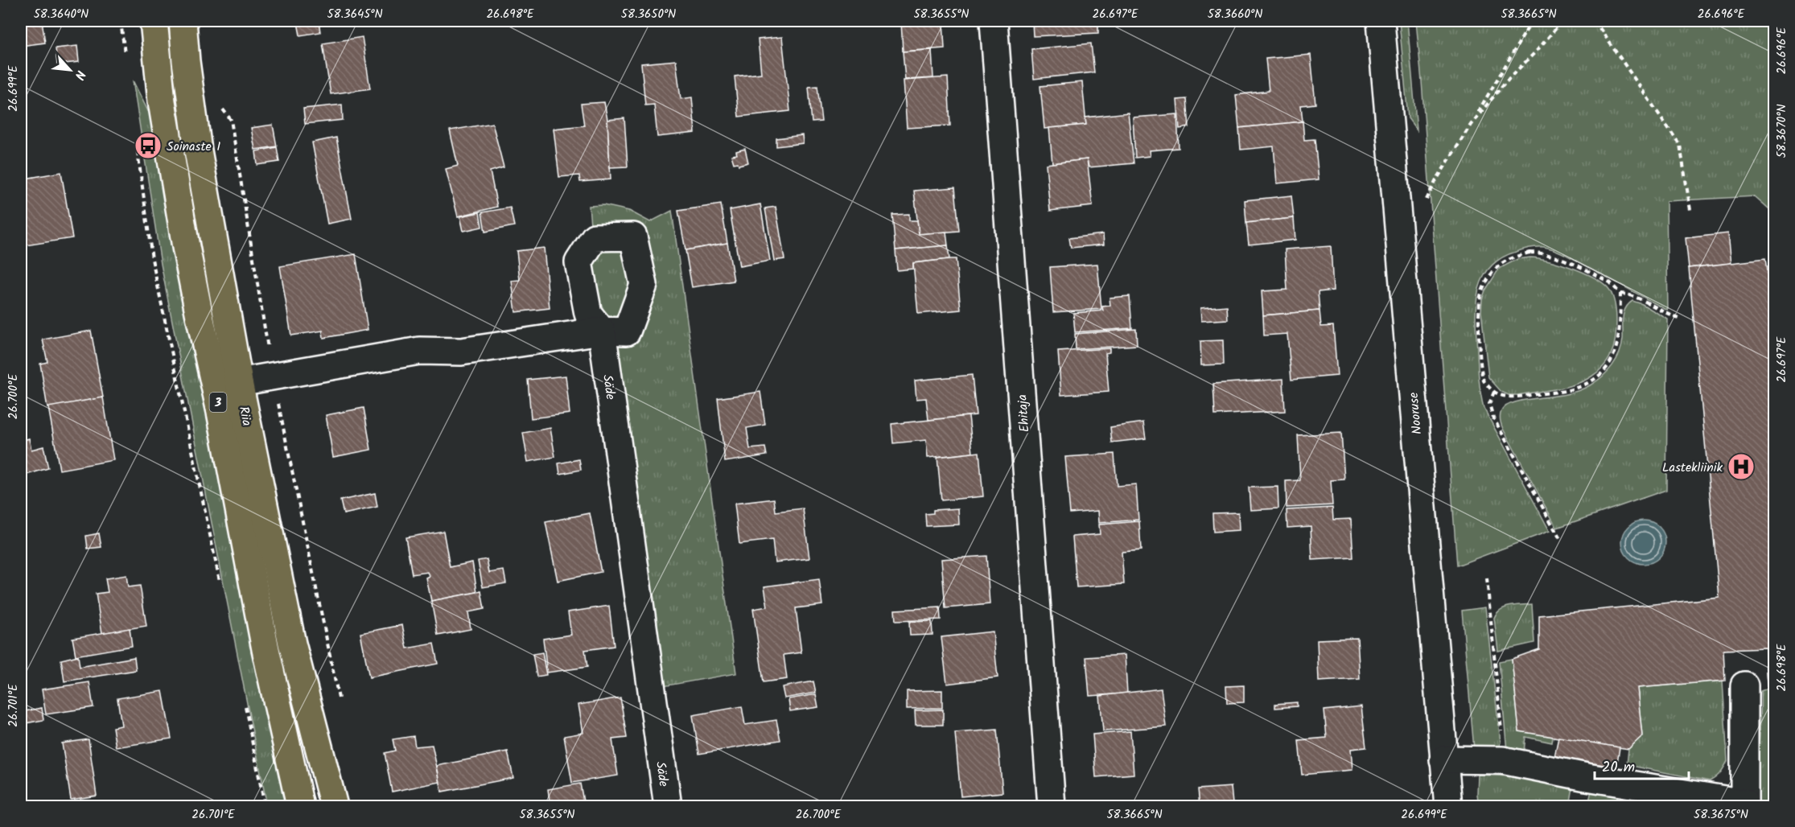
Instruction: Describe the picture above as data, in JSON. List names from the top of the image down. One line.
{"streets":{"highway":["3","Riia"],"street":["Säde","Ehitaja","Nooruse"]},"crossings":[["Säde","Riia"]],"places":{"bus stop":["Soinaste I"],"hospital":["Lastekliinik"]},"scale_bar":"20 m","north":"bottom right","coordinates":["58.3640°N","58.3645°N","26.698°E","58.3650°N","58.3655°N","26.697°E","58.3660°N","58.3665°N","26.696°E","26.699°E","58.3670°N","26.700°E","26.701°E","58.3675°N"]}
